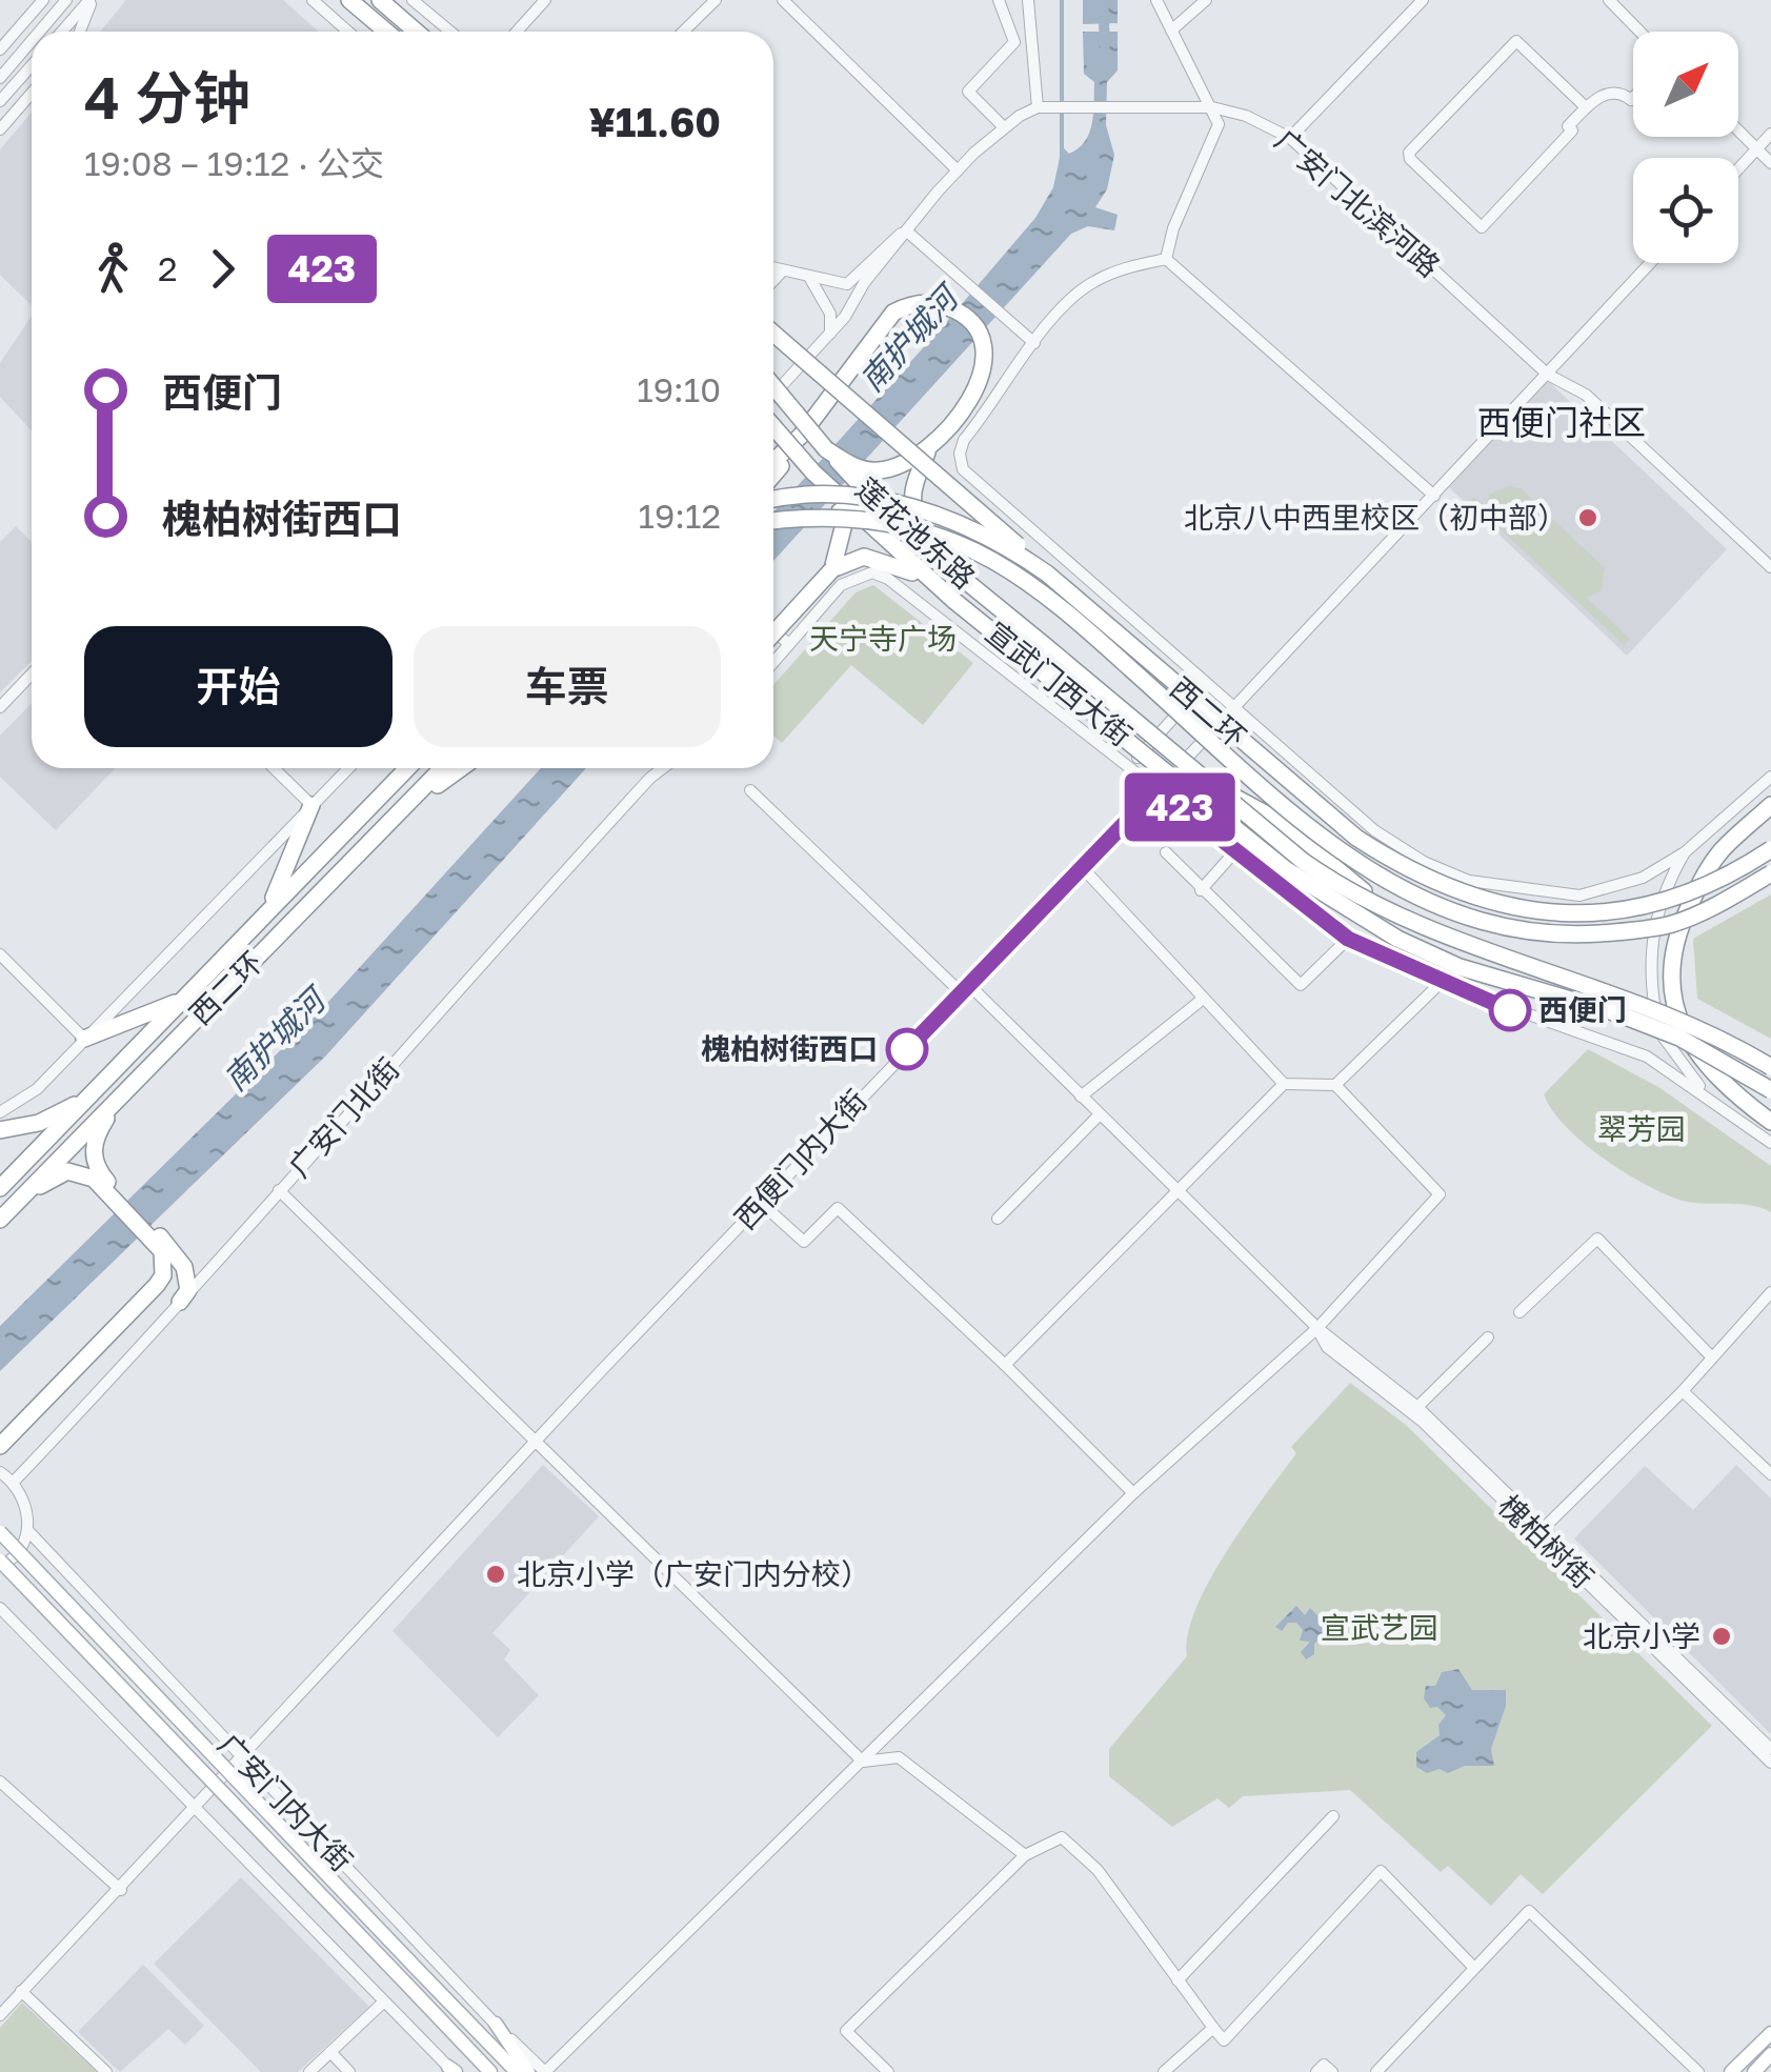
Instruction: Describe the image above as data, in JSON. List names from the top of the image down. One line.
{"streets":{"highway":["莲花池东路","宣武门西大街","西二环"],"main road":["广安门内大街"],"street":["广安门北滨河路","广安门北街","西便门内大街","槐柏树街"]},"crossings":[["广安门北滨河路","西便门内大街"],["莲花池东路","宣武门西大街"],["宣武门西大街","西便门内大街"],["西便门内大街","槐柏树街"],["西便门内大街","广安门内大街"]],"districts":["西便门社区"],"water":["南护城河"],"parks":["天宁寺广场","翠芳园","宣武艺园"],"places":["北京八中西里校区（初中部）","西便门","槐柏树街西口","北京小学（广安门内分校）","北京小学"],"lines":["bus line 423"],"north":"top right","page":{"on_map":"423","heading":["4 分钟","19:08 – 19:12 · 公交","¥11.60"],"legs":["2","423"],"list":[{"name":"西便门","value":"19:10"},{"name":"槐柏树街西口","value":"19:12"}],"buttons":["开始","车票"]}}
